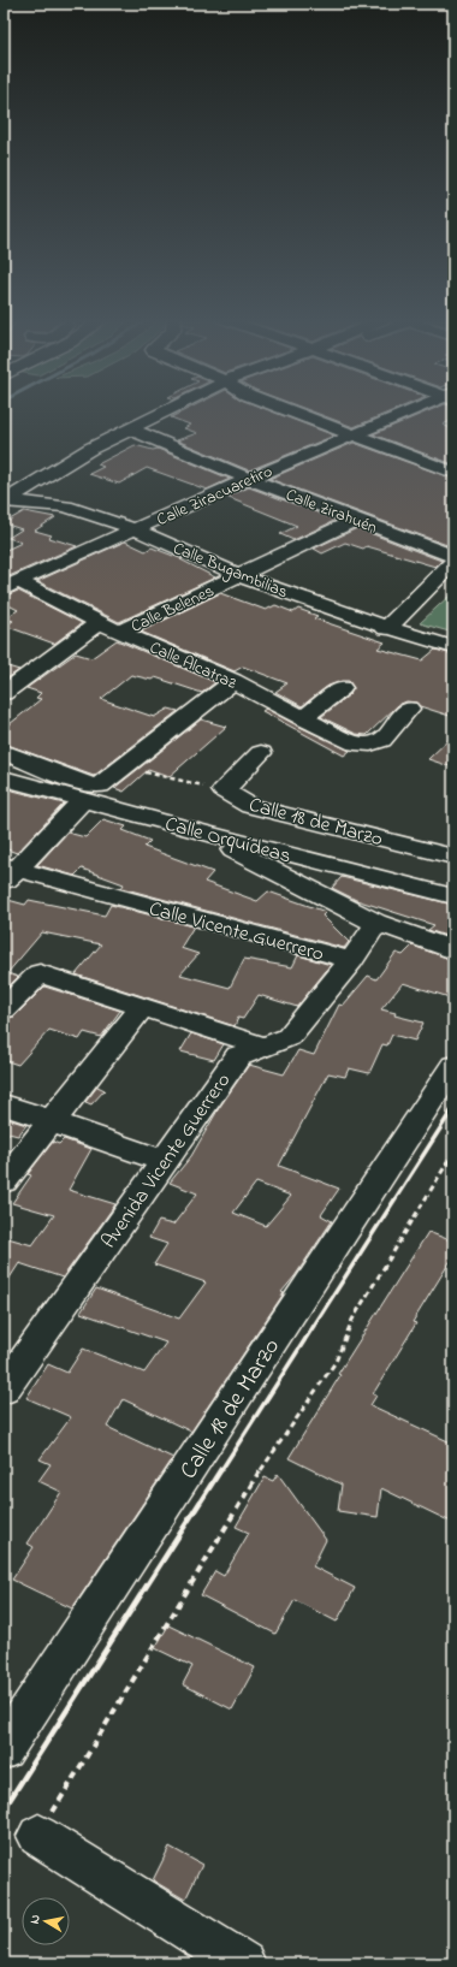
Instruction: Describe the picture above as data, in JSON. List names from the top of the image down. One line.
{"streets":{"street":["Calle Ziracuaretiro","Calle Zirahuén","Calle Bugambilias","Calle Belenes","Calle Alcatraz","Calle 18 de Marzo","Calle Orquídeas","Calle Vicente Guerrero","Avenida Vicente Guerrero"]},"crossings":[["Calle Ziracuaretiro","Calle Zirahuén"],["Calle Ziracuaretiro","Calle Bugambilias"],["Calle Ziracuaretiro","Calle Alcatraz"],["Calle Zirahuén","Calle Belenes"],["Calle Bugambilias","Calle Belenes"],["Calle Belenes","Calle Alcatraz"],["Calle Vicente Guerrero","Avenida Vicente Guerrero"]],"north":"left"}
